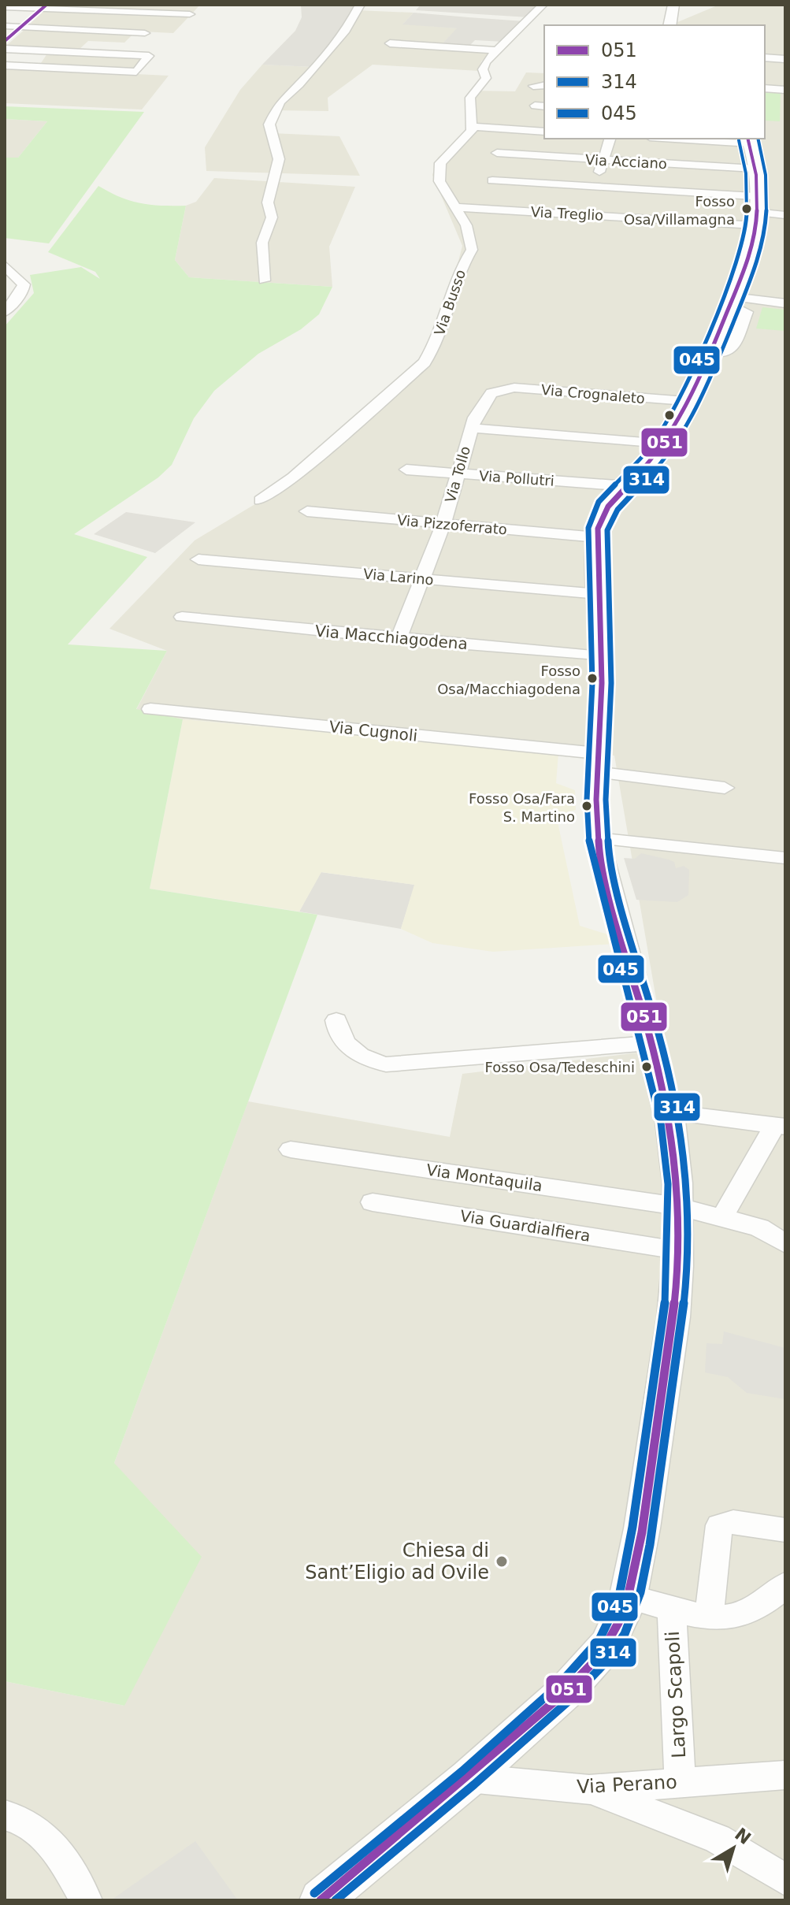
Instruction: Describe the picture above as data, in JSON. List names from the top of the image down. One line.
{"streets":{"street":["Via Acciano","Via Treglio","Via Busso","Via Crognaleto","Via Tollo","Via Pollutri","Via Pizzoferrato","Via Larino","Via Macchiagodena","Via Cugnoli","Via Montaquila","Via Guardialfiera","Largo Scapoli","Via Perano"]},"crossings":[["Via Treglio","Via Busso"],["Via Crognaleto","Via Tollo"],["Via Tollo","Via Pollutri"],["Via Tollo","Via Pizzoferrato"],["Via Tollo","Via Larino"],["Via Tollo","Via Macchiagodena"],["Largo Scapoli","Via Perano"]],"places":["Fosso Osa/Villamagna","Fosso Osa/Macchiagodena","Fosso Osa/Fara S. Martino","Fosso Osa/Tedeschini","Chiesa di Sant’Eligio ad Ovile"],"lines":["transit line 051","transit line 314","transit line 045"],"legend":["051","314","045"],"north":"top right"}
